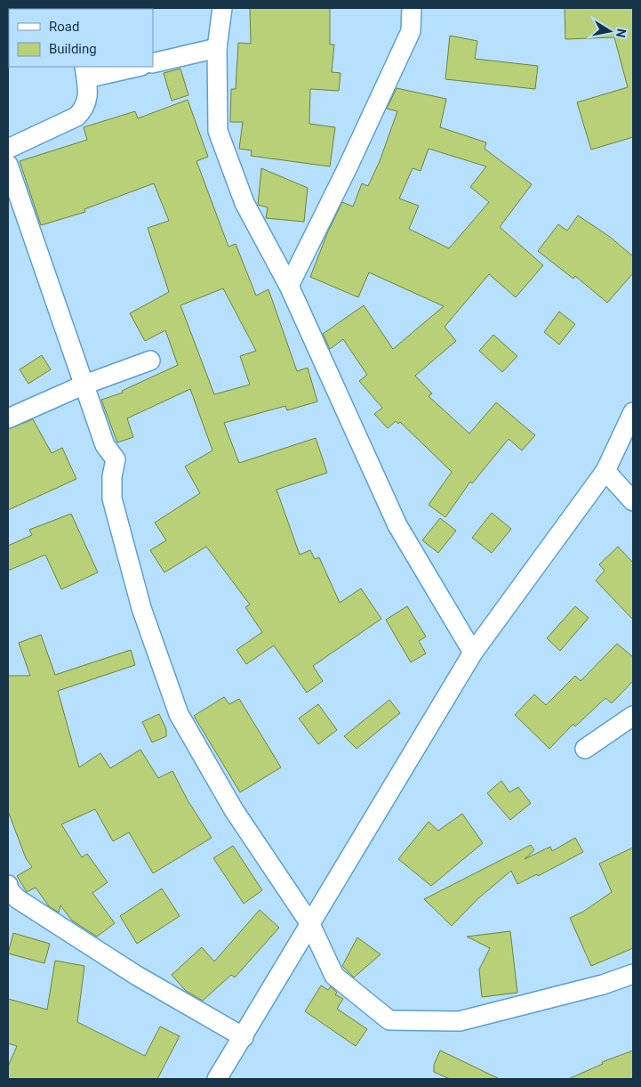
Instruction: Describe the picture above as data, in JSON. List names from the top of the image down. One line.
{"legend":["Road","Building"],"north":"right"}
